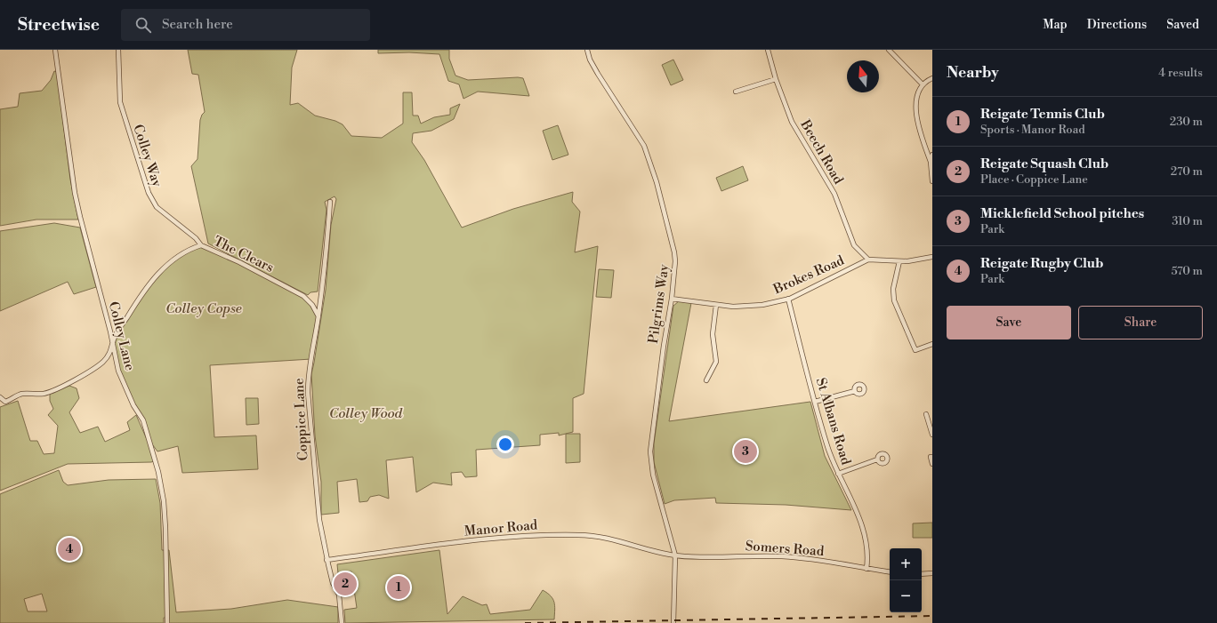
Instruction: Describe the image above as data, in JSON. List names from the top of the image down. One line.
{"streets":{"street":["Beech Road","Colley Way","The Clears","Brokes Road","Pilgrims Way","Colley Lane","Coppice Lane","St Albans Road","Manor Road","Somers Road"]},"crossings":[["Beech Road","Brokes Road"],["Colley Way","The Clears"],["The Clears","Colley Lane"],["The Clears","Coppice Lane"],["Brokes Road","Pilgrims Way"],["Brokes Road","St Albans Road"],["Pilgrims Way","Manor Road"],["Pilgrims Way","Somers Road"],["Coppice Lane","Manor Road"],["St Albans Road","Somers Road"],["Manor Road","Somers Road"]],"parks":["Colley Copse","Colley Wood"],"north":"top","page":{"header":"Streetwise","search":"Search here","nav":["Map","Directions","Saved"],"heading":["Nearby","4 results"],"list":[{"mark":"1","name":"Reigate Tennis Club","note":"Sports · Manor Road","value":"230 m"},{"mark":"2","name":"Reigate Squash Club","note":"Place · Coppice Lane","value":"270 m"},{"mark":"3","name":"Micklefield School pitches","note":"Park","value":"310 m"},{"mark":"4","name":"Reigate Rugby Club","note":"Park","value":"570 m"}],"buttons":["Save","Share"],"pins":["3","4","2","1"],"map_buttons":["+","−"]}}
